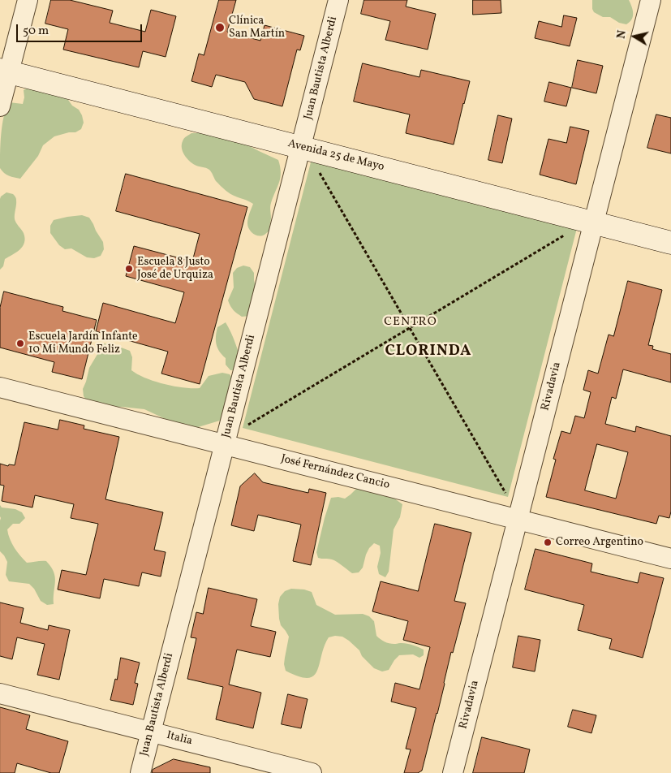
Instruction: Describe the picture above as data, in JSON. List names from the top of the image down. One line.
{"streets":{"main road":["Avenida 25 de Mayo"],"street":["Juan Bautista Alberdi","Rivadavia","José Fernández Cancio","Italia"]},"crossings":[["Juan Bautista Alberdi","Avenida 25 de Mayo"],["Juan Bautista Alberdi","José Fernández Cancio"],["Juan Bautista Alberdi","Italia"],["Avenida 25 de Mayo","Rivadavia"],["Rivadavia","José Fernández Cancio"]],"districts":["CENTRO","CLORINDA"],"places":["Clínica San Martín","Escuela 8 Justo José de Urquiza","Escuela Jardín Infante 10 Mi Mundo Feliz","Correo Argentino"],"scale_bar":"50 m","north":"left"}
